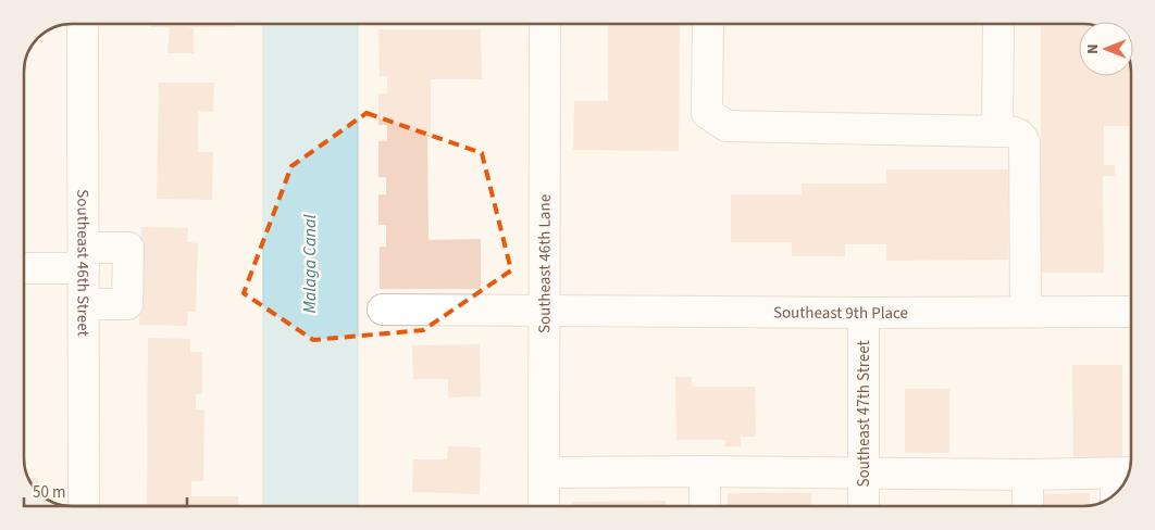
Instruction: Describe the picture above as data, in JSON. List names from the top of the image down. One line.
{"streets":{"street":["Southeast 46th Street","Southeast 46th Lane","Southeast 9th Place","Southeast 47th Street"]},"crossings":[["Southeast 46th Lane","Southeast 9th Place"],["Southeast 9th Place","Southeast 47th Street"]],"water":["Malaga Canal"],"scale_bar":"50 m","north":"left"}
